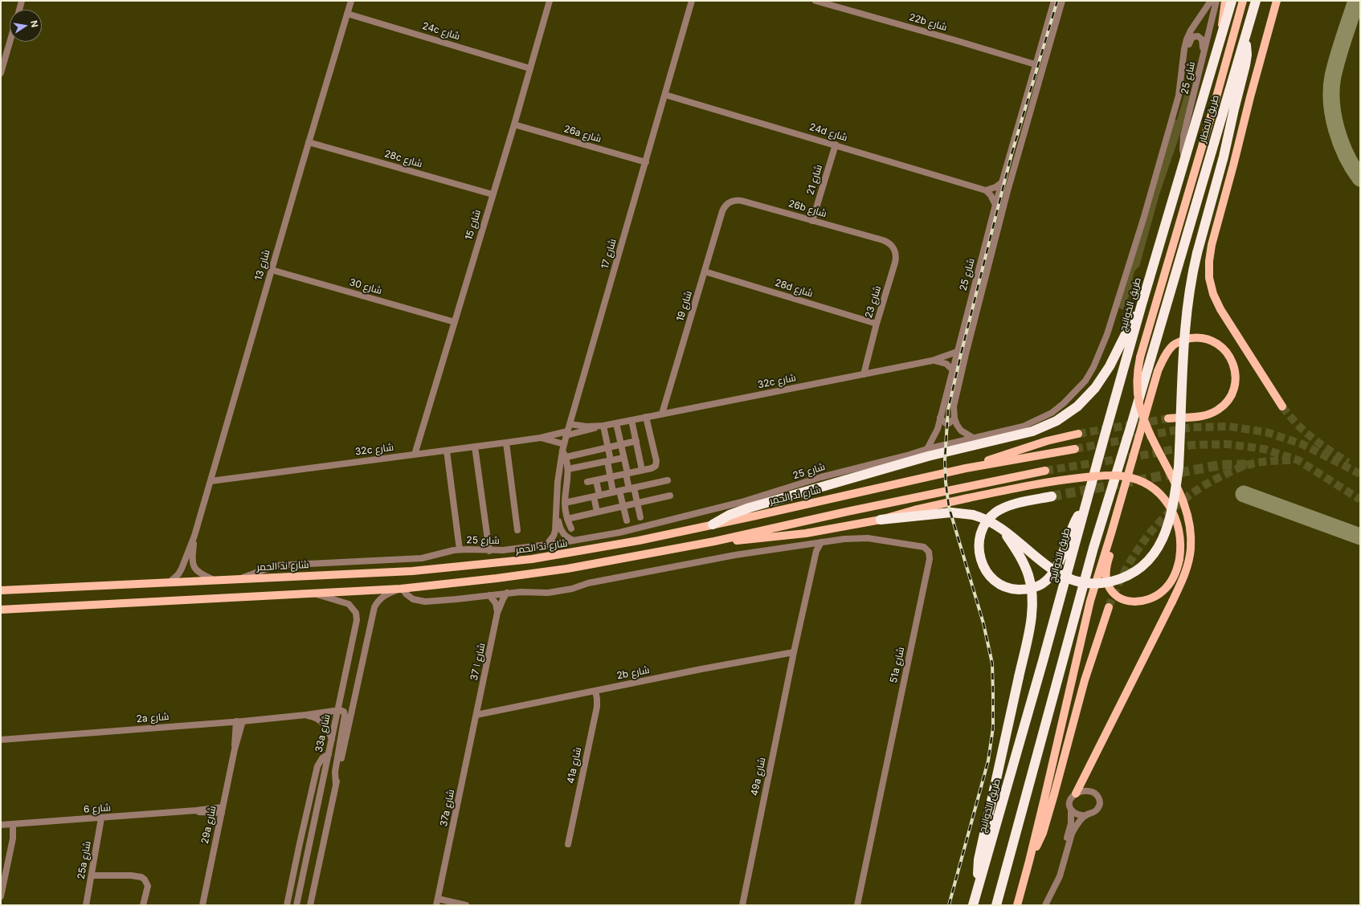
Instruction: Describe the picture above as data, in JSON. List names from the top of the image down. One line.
{"streets":{"highway":["طريق المطار","طريق الخوانيج"],"main road":["شارع ند الحمر"],"street":["22b شارع","24c شارع","شارع 25","24d شارع","26a شارع","28c شارع","شارع 21","26b شارع","شارع 15","شارع 17","شارع 13","شارع 30","28d شارع","شارع 23","شارع 19","32c شارع","شارع ا 37","51a شارع","2b شارع","2a شارع","33a شارع","41a شارع","49a شارع","37a شارع","شارع 6","29a شارع","25a شارع"]},"crossings":[["22b شارع","شارع 25"],["24c شارع","شارع 15"],["24c شارع","شارع 13"],["شارع 25","طريق المطار"],["شارع 25","شارع 17"],["شارع 25","32c شارع"],["شارع 25","شارع ند الحمر"],["طريق المطار","طريق الخوانيج"],["24d شارع","شارع 21"],["24d شارع","شارع 17"],["26a شارع","شارع 15"],["26a شارع","شارع 17"],["28c شارع","شارع 15"],["28c شارع","شارع 13"],["شارع 21","26b شارع"],["26b شارع","شارع 23"],["26b شارع","شارع 19"],["شارع 15","شارع 30"],["شارع 15","32c شارع"],["شارع 17","32c شارع"],["شارع 13","شارع 30"],["شارع 13","32c شارع"],["شارع 13","شارع ند الحمر"],["28d شارع","شارع 23"],["28d شارع","شارع 19"],["شارع 23","32c شارع"],["شارع 19","32c شارع"],["شارع ا 37","51a شارع"],["شارع ا 37","2b شارع"],["شارع ا 37","37a شارع"],["51a شارع","49a شارع"],["2b شارع","41a شارع"],["2b شارع","49a شارع"],["2b شارع","37a شارع"],["2a شارع","33a شارع"],["2a شارع","29a شارع"],["شارع 6","29a شارع"],["شارع 6","25a شارع"]],"north":"right"}
